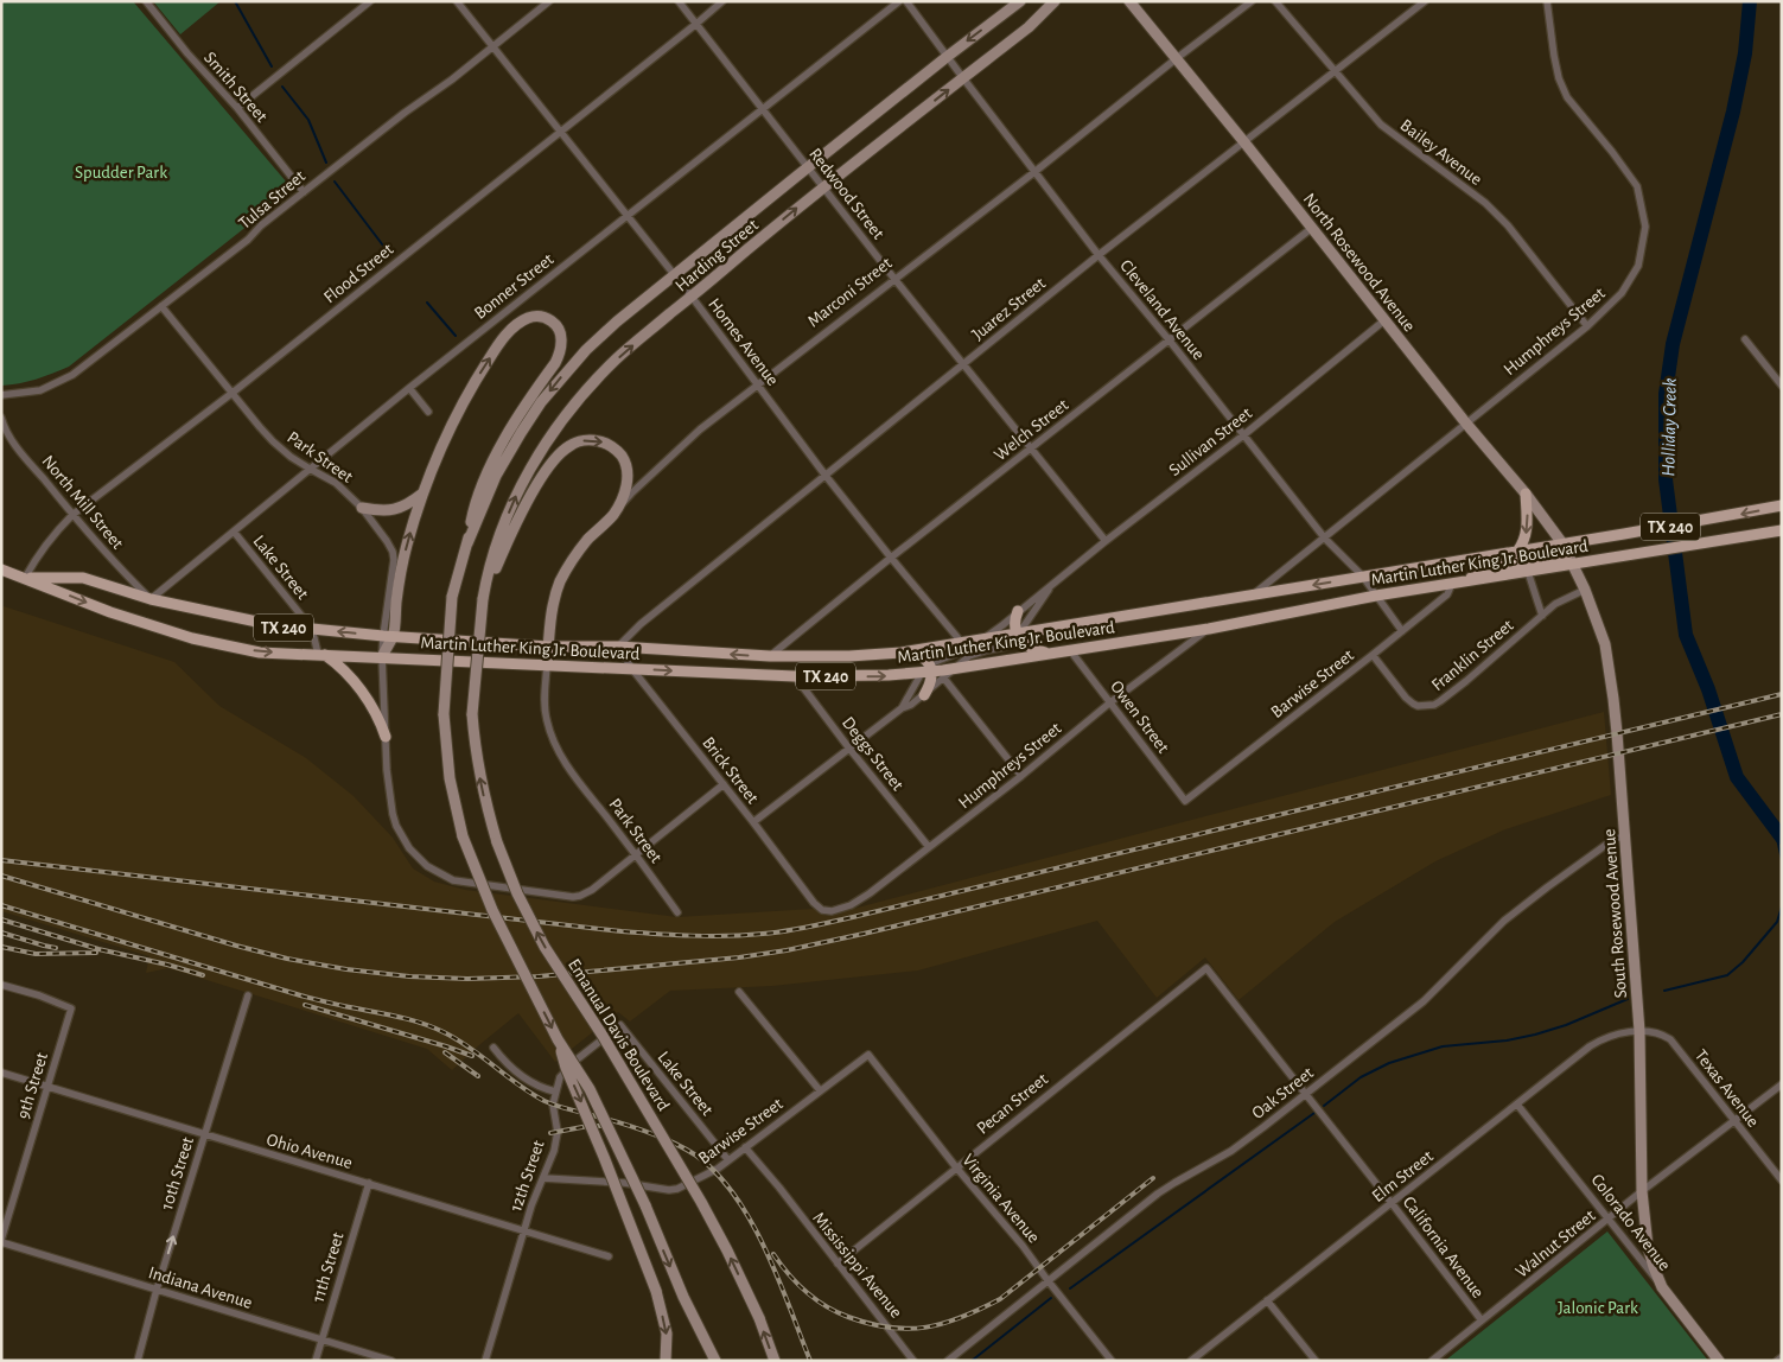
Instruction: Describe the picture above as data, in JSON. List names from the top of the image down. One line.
{"streets":{"main road":["Harding Street","North Rosewood Avenue","Marconi Street","TX 240","Martin Luther King Jr. Boulevard","South Rosewood Avenue","Emanual Davis Boulevard","Colorado Avenue"],"street":["Smith Street","Bailey Avenue","Redwood Street","Tulsa Street","Flood Street","Bonner Street","Juarez Street","Cleveland Avenue","Humphreys Street","Homes Avenue","Welch Street","Sullivan Street","Park Street","North Mill Street","Lake Street","Franklin Street","Barwise Street","Owen Street","Deggs Street","Brick Street","9th Street","Texas Avenue","Oak Street","Pecan Street","Ohio Avenue","10th Street","12th Street","Elm Street","Virginia Avenue","Walnut Street","California Avenue","Mississippi Avenue","11th Street","Indiana Avenue"]},"crossings":[["Smith Street","Tulsa Street"],["Bailey Avenue","Juarez Street"],["Bailey Avenue","Humphreys Street"],["Redwood Street","Harding Street"],["Redwood Street","Flood Street"],["Redwood Street","Bonner Street"],["Redwood Street","Marconi Street"],["Redwood Street","Juarez Street"],["Redwood Street","Welch Street"],["Redwood Street","Sullivan Street"],["Tulsa Street","Homes Avenue"],["Tulsa Street","Park Street"],["Harding Street","Cleveland Avenue"],["Harding Street","Homes Avenue"],["Harding Street","Emanual Davis Boulevard"],["North Rosewood Avenue","Marconi Street"],["North Rosewood Avenue","Juarez Street"],["North Rosewood Avenue","Humphreys Street"],["North Rosewood Avenue","Welch Street"],["North Rosewood Avenue","Sullivan Street"],["North Rosewood Avenue","Martin Luther King Jr. Boulevard"],["North Rosewood Avenue","South Rosewood Avenue"],["Flood Street","Homes Avenue"],["Flood Street","Park Street"],["Flood Street","North Mill Street"],["Flood Street","Martin Luther King Jr. Boulevard"],["Bonner Street","Homes Avenue"],["Bonner Street","Park Street"],["Bonner Street","North Mill Street"],["Bonner Street","Martin Luther King Jr. Boulevard"],["Bonner Street","Lake Street"],["Marconi Street","Cleveland Avenue"],["Marconi Street","Homes Avenue"],["Marconi Street","Park Street"],["Marconi Street","Martin Luther King Jr. Boulevard"],["Juarez Street","Cleveland Avenue"],["Juarez Street","Homes Avenue"],["Juarez Street","Martin Luther King Jr. Boulevard"],["Juarez Street","Brick Street"],["Cleveland Avenue","Humphreys Street"],["Cleveland Avenue","Welch Street"],["Cleveland Avenue","Sullivan Street"],["Cleveland Avenue","Martin Luther King Jr. Boulevard"],["Cleveland Avenue","Barwise Street"],["Humphreys Street","Martin Luther King Jr. Boulevard"],["Humphreys Street","Owen Street"],["Humphreys Street","Deggs Street"],["Humphreys Street","Brick Street"],["Homes Avenue","Welch Street"],["Homes Avenue","Martin Luther King Jr. Boulevard"],["Welch Street","Martin Luther King Jr. Boulevard"],["Sullivan Street","Martin Luther King Jr. Boulevard"],["Sullivan Street","Deggs Street"],["Sullivan Street","Brick Street"],["Park Street","Martin Luther King Jr. Boulevard"],["North Mill Street","Martin Luther King Jr. Boulevard"],["Martin Luther King Jr. Boulevard","Lake Street"],["Martin Luther King Jr. Boulevard","Barwise Street"],["Martin Luther King Jr. Boulevard","Owen Street"],["Martin Luther King Jr. Boulevard","Deggs Street"],["Martin Luther King Jr. Boulevard","Brick Street"],["Martin Luther King Jr. Boulevard","South Rosewood Avenue"],["Lake Street","Barwise Street"],["Lake Street","12th Street"],["Franklin Street","Barwise Street"],["Franklin Street","South Rosewood Avenue"],["Barwise Street","Owen Street"],["Barwise Street","12th Street"],["Barwise Street","Virginia Avenue"],["Barwise Street","Mississippi Avenue"],["South Rosewood Avenue","Texas Avenue"],["South Rosewood Avenue","Oak Street"],["South Rosewood Avenue","Elm Street"],["South Rosewood Avenue","Colorado Avenue"],["South Rosewood Avenue","Walnut Street"],["9th Street","Ohio Avenue"],["9th Street","Indiana Avenue"],["Texas Avenue","Elm Street"],["Texas Avenue","Walnut Street"],["Oak Street","Virginia Avenue"],["Oak Street","California Avenue"],["Pecan Street","Virginia Avenue"],["Pecan Street","California Avenue"],["Pecan Street","Mississippi Avenue"],["Ohio Avenue","10th Street"],["Ohio Avenue","12th Street"],["Ohio Avenue","11th Street"],["10th Street","Indiana Avenue"],["Elm Street","Colorado Avenue"],["Elm Street","California Avenue"],["Colorado Avenue","Walnut Street"],["Walnut Street","California Avenue"],["11th Street","Indiana Avenue"]],"one_way":["10th Street"],"water":["Holliday Creek"],"parks":["Spudder Park","Jalonic Park"]}
